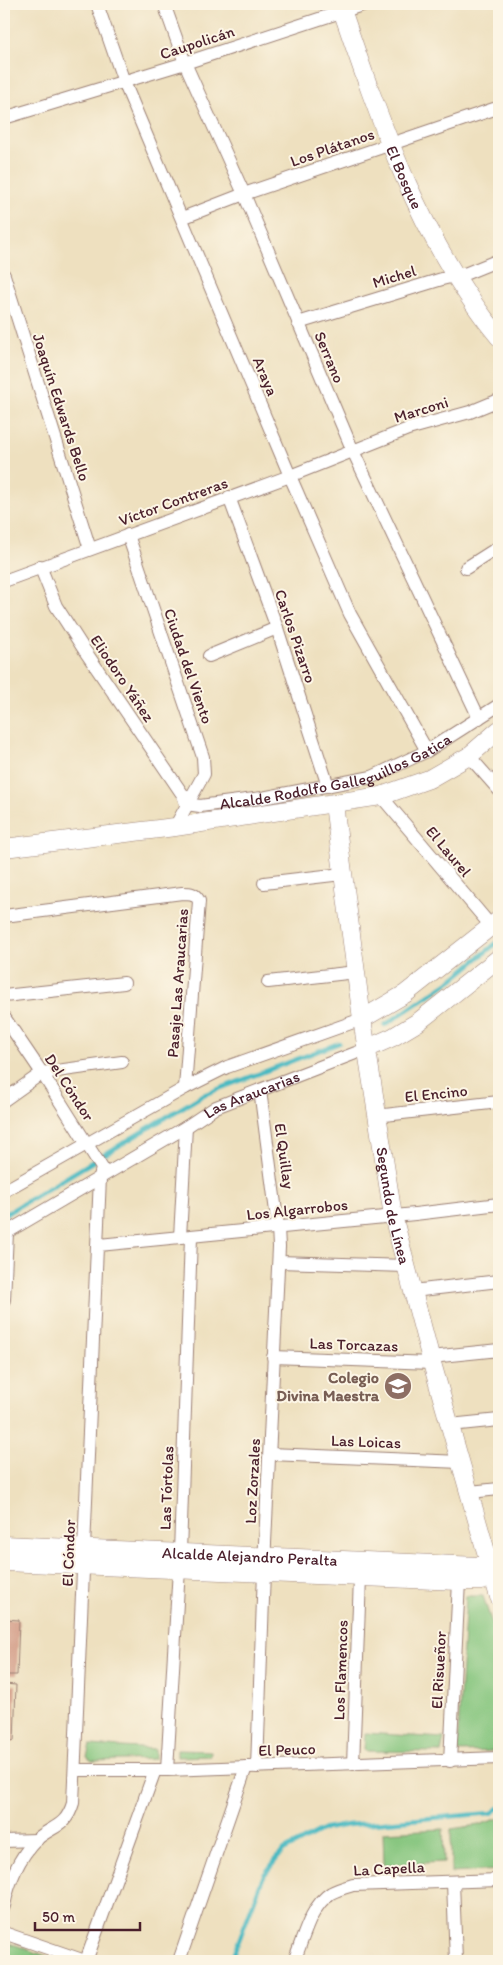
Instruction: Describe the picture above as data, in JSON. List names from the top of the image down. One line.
{"streets":{"street":["Caupolicán","Los Plátanos","El Bosque","Michel","Serrano","Araya","Joaquín Edwards Bello","Marconi","Víctor Contreras","Carlos Pizarro","Ciudad del Viento","Eliodoro Yáñez","Alcalde Rodolfo Galleguillos Gatica","El Laurel","Pasaje Las Araucarias","Del Cóndor","El Encino","Las Araucarias","El Quillay","Segundo de Línea","Los Algarrobos","Las Torcazas","Las Loicas","Loz Zorzales","Las Tórtolas","El Cóndor","Alcalde Alejandro Peralta","Los Flamencos","El Risueñor","El Peuco","La Capella"]},"crossings":[["Caupolicán","El Bosque"],["Caupolicán","Serrano"],["Caupolicán","Araya"],["Los Plátanos","El Bosque"],["Los Plátanos","Serrano"],["Los Plátanos","Araya"],["El Bosque","Michel"],["Michel","Serrano"],["Serrano","Marconi"],["Serrano","Víctor Contreras"],["Serrano","Alcalde Rodolfo Galleguillos Gatica"],["Araya","Víctor Contreras"],["Araya","Alcalde Rodolfo Galleguillos Gatica"],["Joaquín Edwards Bello","Víctor Contreras"],["Marconi","Víctor Contreras"],["Víctor Contreras","Carlos Pizarro"],["Víctor Contreras","Ciudad del Viento"],["Víctor Contreras","Eliodoro Yáñez"],["Carlos Pizarro","Alcalde Rodolfo Galleguillos Gatica"],["Ciudad del Viento","Eliodoro Yáñez"],["Ciudad del Viento","Alcalde Rodolfo Galleguillos Gatica"],["Eliodoro Yáñez","Alcalde Rodolfo Galleguillos Gatica"],["Alcalde Rodolfo Galleguillos Gatica","El Laurel"],["Alcalde Rodolfo Galleguillos Gatica","Segundo de Línea"],["El Laurel","Las Araucarias"],["Pasaje Las Araucarias","Las Araucarias"],["Del Cóndor","Las Araucarias"],["Del Cóndor","El Cóndor"],["El Encino","Segundo de Línea"],["Las Araucarias","El Quillay"],["Las Araucarias","Segundo de Línea"],["Las Araucarias","Las Tórtolas"],["Las Araucarias","El Cóndor"],["El Quillay","Los Algarrobos"],["El Quillay","Loz Zorzales"],["Segundo de Línea","Los Algarrobos"],["Segundo de Línea","Las Torcazas"],["Segundo de Línea","Las Loicas"],["Segundo de Línea","Alcalde Alejandro Peralta"],["Los Algarrobos","Loz Zorzales"],["Los Algarrobos","Las Tórtolas"],["Los Algarrobos","El Cóndor"],["Las Torcazas","Loz Zorzales"],["Las Loicas","Loz Zorzales"],["Loz Zorzales","Alcalde Alejandro Peralta"],["Loz Zorzales","El Peuco"],["Las Tórtolas","Alcalde Alejandro Peralta"],["Las Tórtolas","El Peuco"],["El Cóndor","Alcalde Alejandro Peralta"],["El Cóndor","El Peuco"],["Alcalde Alejandro Peralta","Los Flamencos"],["Alcalde Alejandro Peralta","El Risueñor"],["Los Flamencos","El Peuco"],["El Risueñor","El Peuco"]],"places":{"school or university":["Colegio Divina Maestra"]},"scale_bar":"50 m"}
